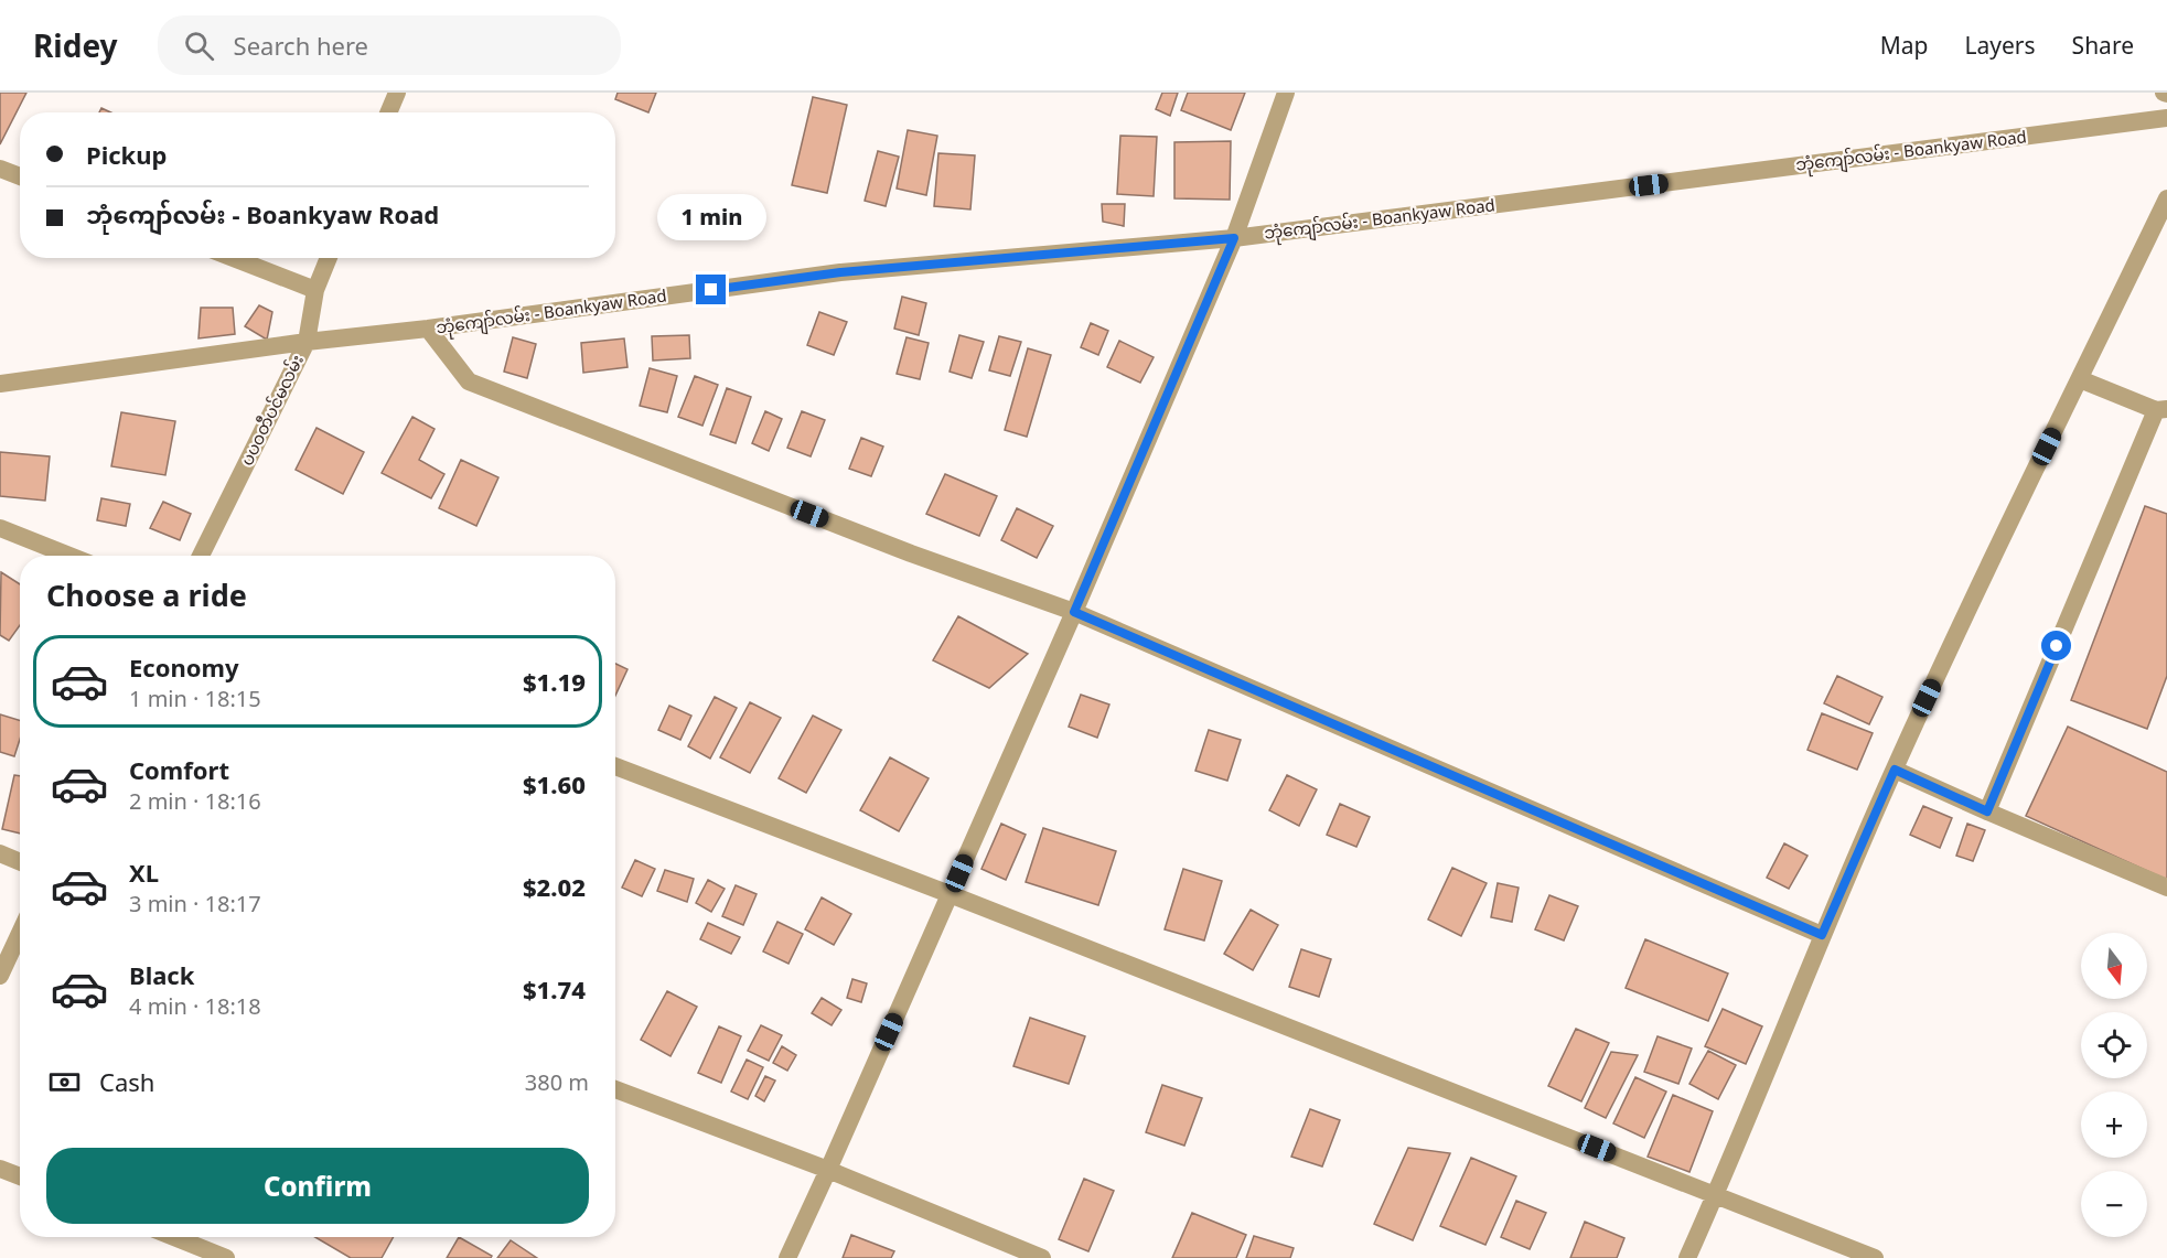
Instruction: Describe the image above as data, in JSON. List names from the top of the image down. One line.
{"streets":{"street":["ဘုံကျော်လမ်း - Boankyaw Road","ပပဝတီပင်မလမ်း"]},"crossings":[["ဘုံကျော်လမ်း - Boankyaw Road","ပပဝတီပင်မလမ်း"]],"north":"bottom","page":{"header":"Ridey","search":"Search here","nav":["Map","Layers","Share"],"banner":["Pickup","ဘုံကျော်လမ်း - Boankyaw Road"],"bubble":"1 min","heading":"Choose a ride","list":[{"name":"Economy","note":"1 min · 18:15","value":"$1.19"},{"name":"Comfort","note":"2 min · 18:16","value":"$1.60"},{"name":"XL","note":"3 min · 18:17","value":"$2.02"},{"name":"Black","note":"4 min · 18:18","value":"$1.74"}],"map_buttons":["+","−"],"pay":["Cash","380 m"],"buttons":"Confirm"}}
